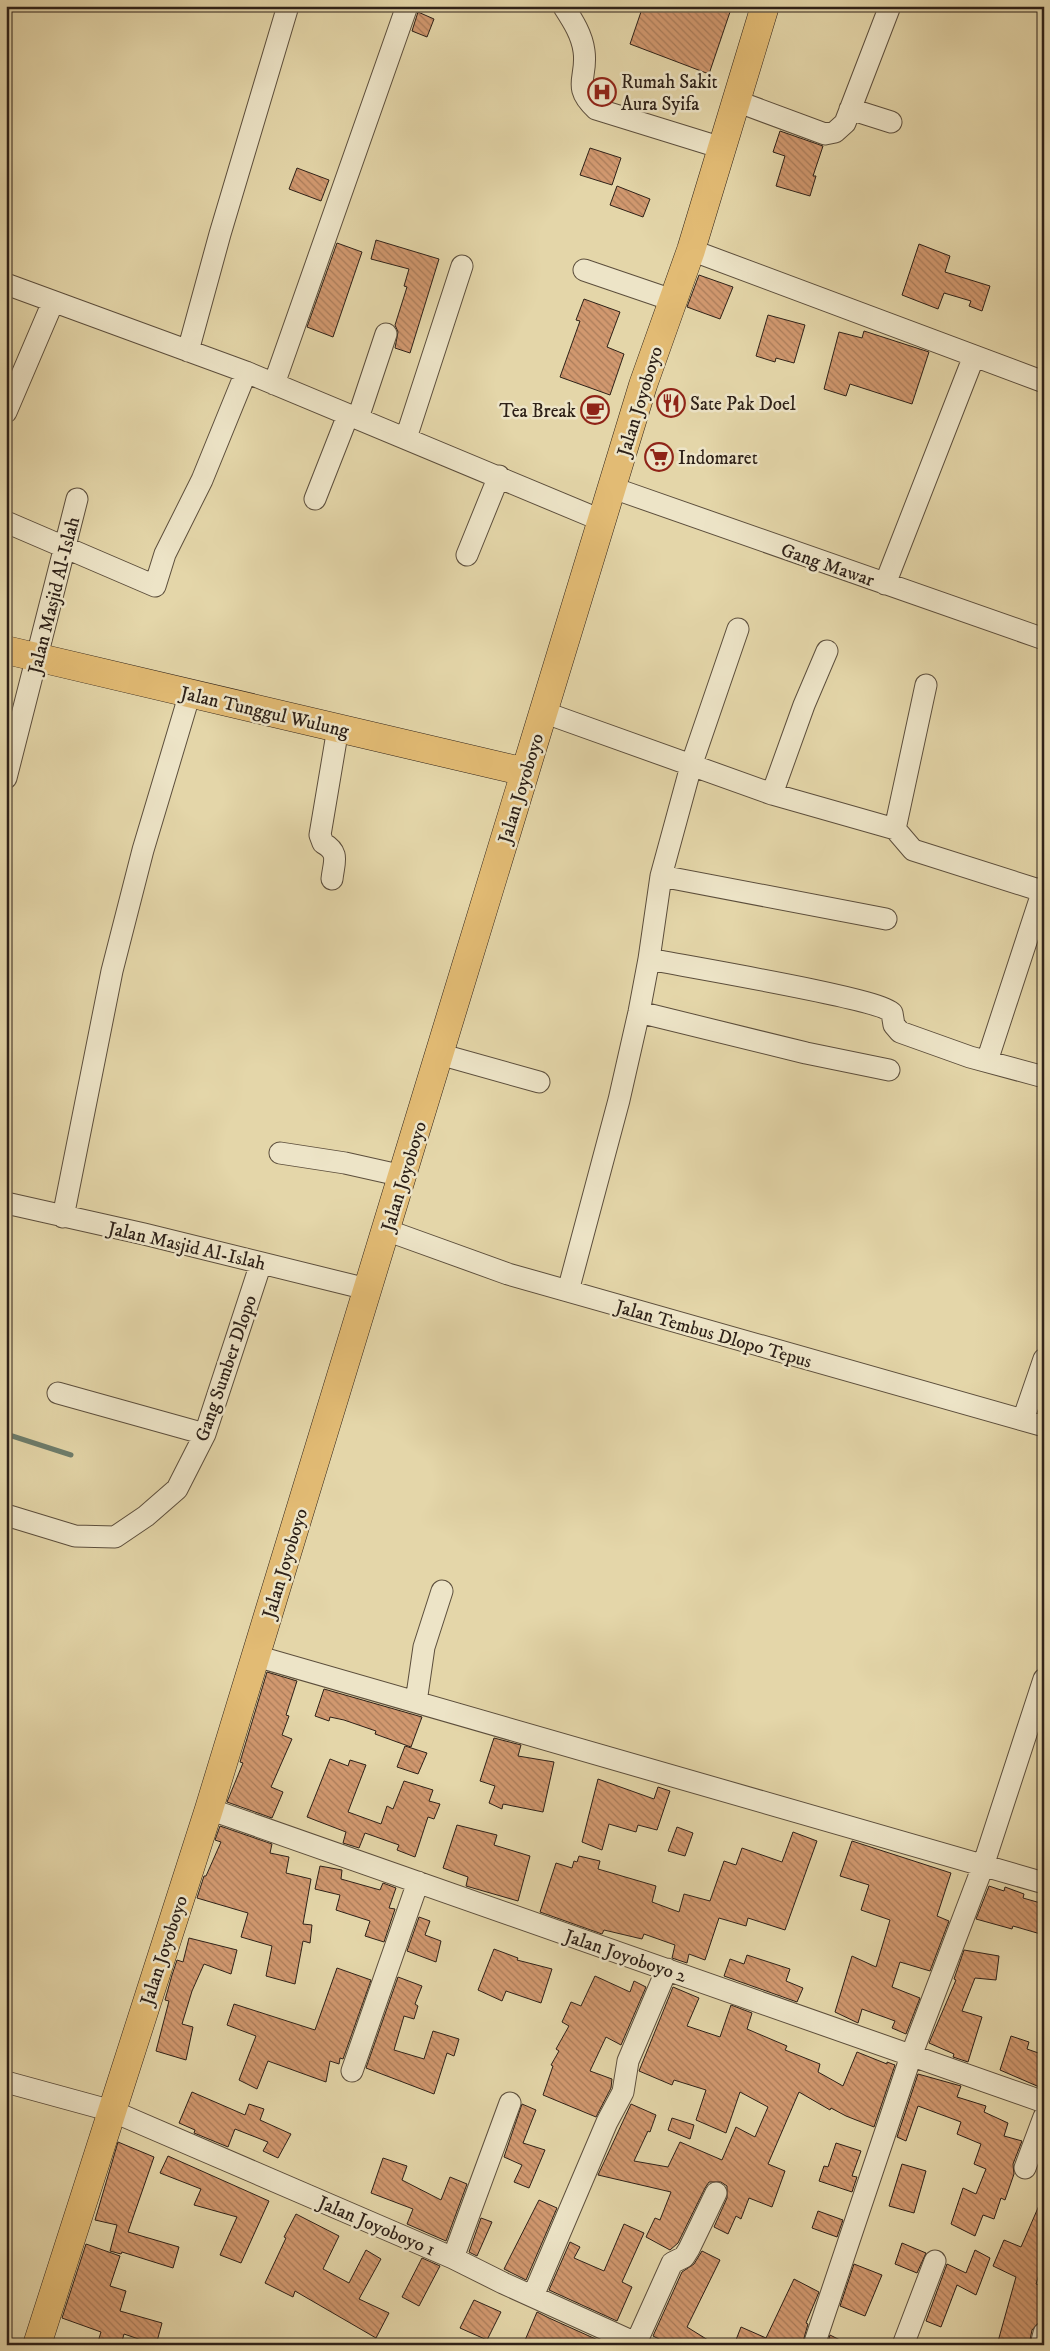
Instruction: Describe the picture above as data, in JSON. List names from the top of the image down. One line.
{"streets":{"main road":["Jalan Joyoboyo","Jalan Tunggul Wulung"],"street":["Gang Mawar","Jalan Masjid Al-Islah","Jalan Tembus Dlopo Tepus","Gang Sumber Dlopo","Jalan Joyoboyo 2","Jalan Joyoboyo 1"]},"crossings":[["Jalan Joyoboyo","Gang Mawar"],["Jalan Joyoboyo","Jalan Masjid Al-Islah"],["Jalan Joyoboyo","Jalan Tunggul Wulung"],["Jalan Joyoboyo","Jalan Tembus Dlopo Tepus"],["Jalan Joyoboyo","Jalan Joyoboyo 2"],["Jalan Joyoboyo","Jalan Joyoboyo 1"],["Jalan Masjid Al-Islah","Jalan Tunggul Wulung"],["Jalan Masjid Al-Islah","Gang Sumber Dlopo"]],"places":{"hospital":["Rumah Sakit Aura Syifa"],"restaurant":["Sate Pak Doel"],"cafe":["Tea Break"],"supermarket":["Indomaret"]}}
